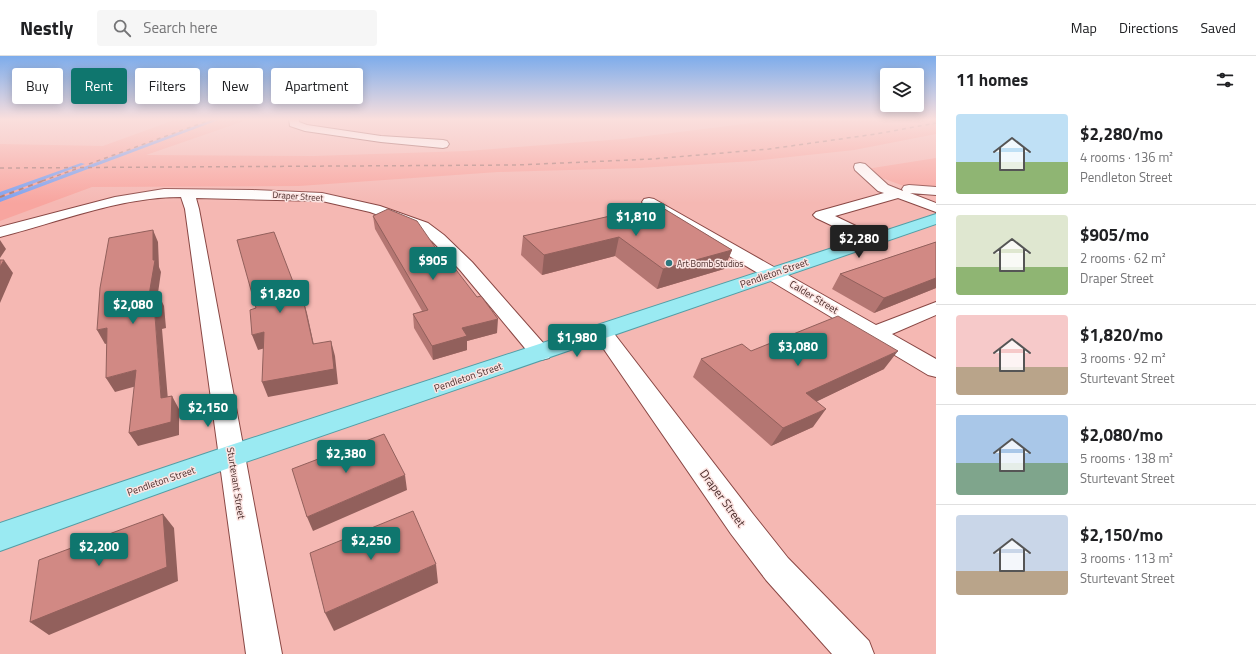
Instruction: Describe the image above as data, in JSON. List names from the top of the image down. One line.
{"streets":{"main road":["Pendleton Street"],"street":["Draper Street","Calder Street","Sturtevant Street"]},"crossings":[["Draper Street","Pendleton Street"],["Draper Street","Sturtevant Street"],["Pendleton Street","Calder Street"],["Pendleton Street","Sturtevant Street"]],"places":["Art Bomb Studios"],"page":{"header":"Nestly","search":"Search here","nav":["Map","Directions","Saved"],"heading":"11 homes","chip":["Buy","Rent","Filters","New","Apartment"],"list":[{"name":"$2,280/mo","note":"4 rooms · 136 m² · Pendleton Street"},{"name":"$905/mo","note":"2 rooms · 62 m² · Draper Street"},{"name":"$1,820/mo","note":"3 rooms · 92 m² · Sturtevant Street"},{"name":"$2,080/mo","note":"5 rooms · 138 m² · Sturtevant Street"},{"name":"$2,150/mo","note":"3 rooms · 113 m² · Sturtevant Street"}],"price":["$1,810","$2,280","$905","$1,820","$2,080","$1,980","$3,080","$2,150","$2,380","$2,250","$2,200"]}}
